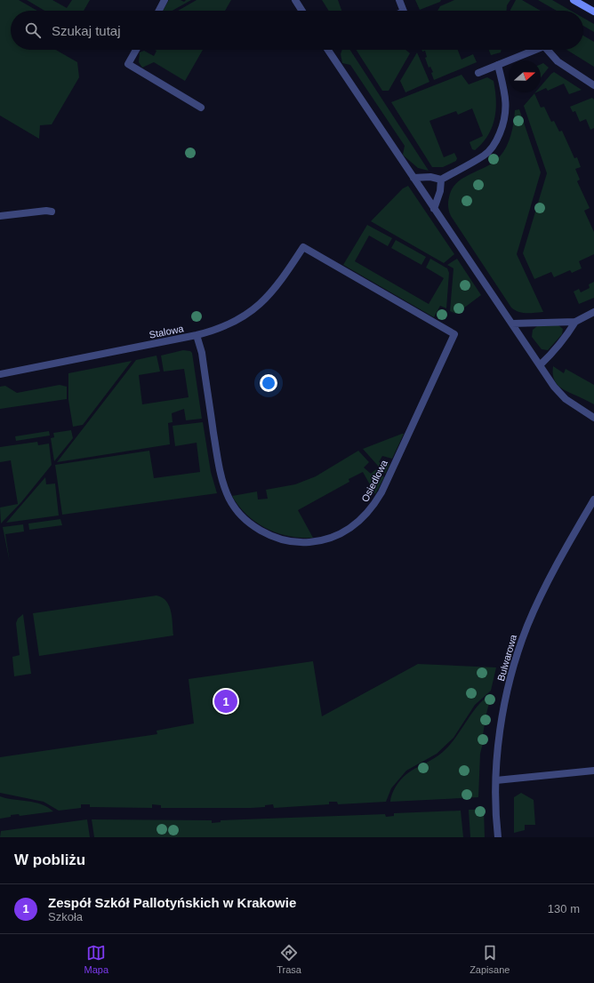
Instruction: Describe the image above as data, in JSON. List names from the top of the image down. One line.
{"streets":{"street":["Stalowa","Osiedlowa","Bulwarowa"]},"crossings":[["Stalowa","Osiedlowa"]],"north":"right","page":{"search":"Szukaj tutaj","pins":"1","heading":"W pobliżu","list":[{"mark":"1","name":"Zespół Szkół Pallotyńskich w Krakowie","note":"Szkoła","value":"130 m"}],"nav":["Mapa","Trasa","Zapisane"]}}
